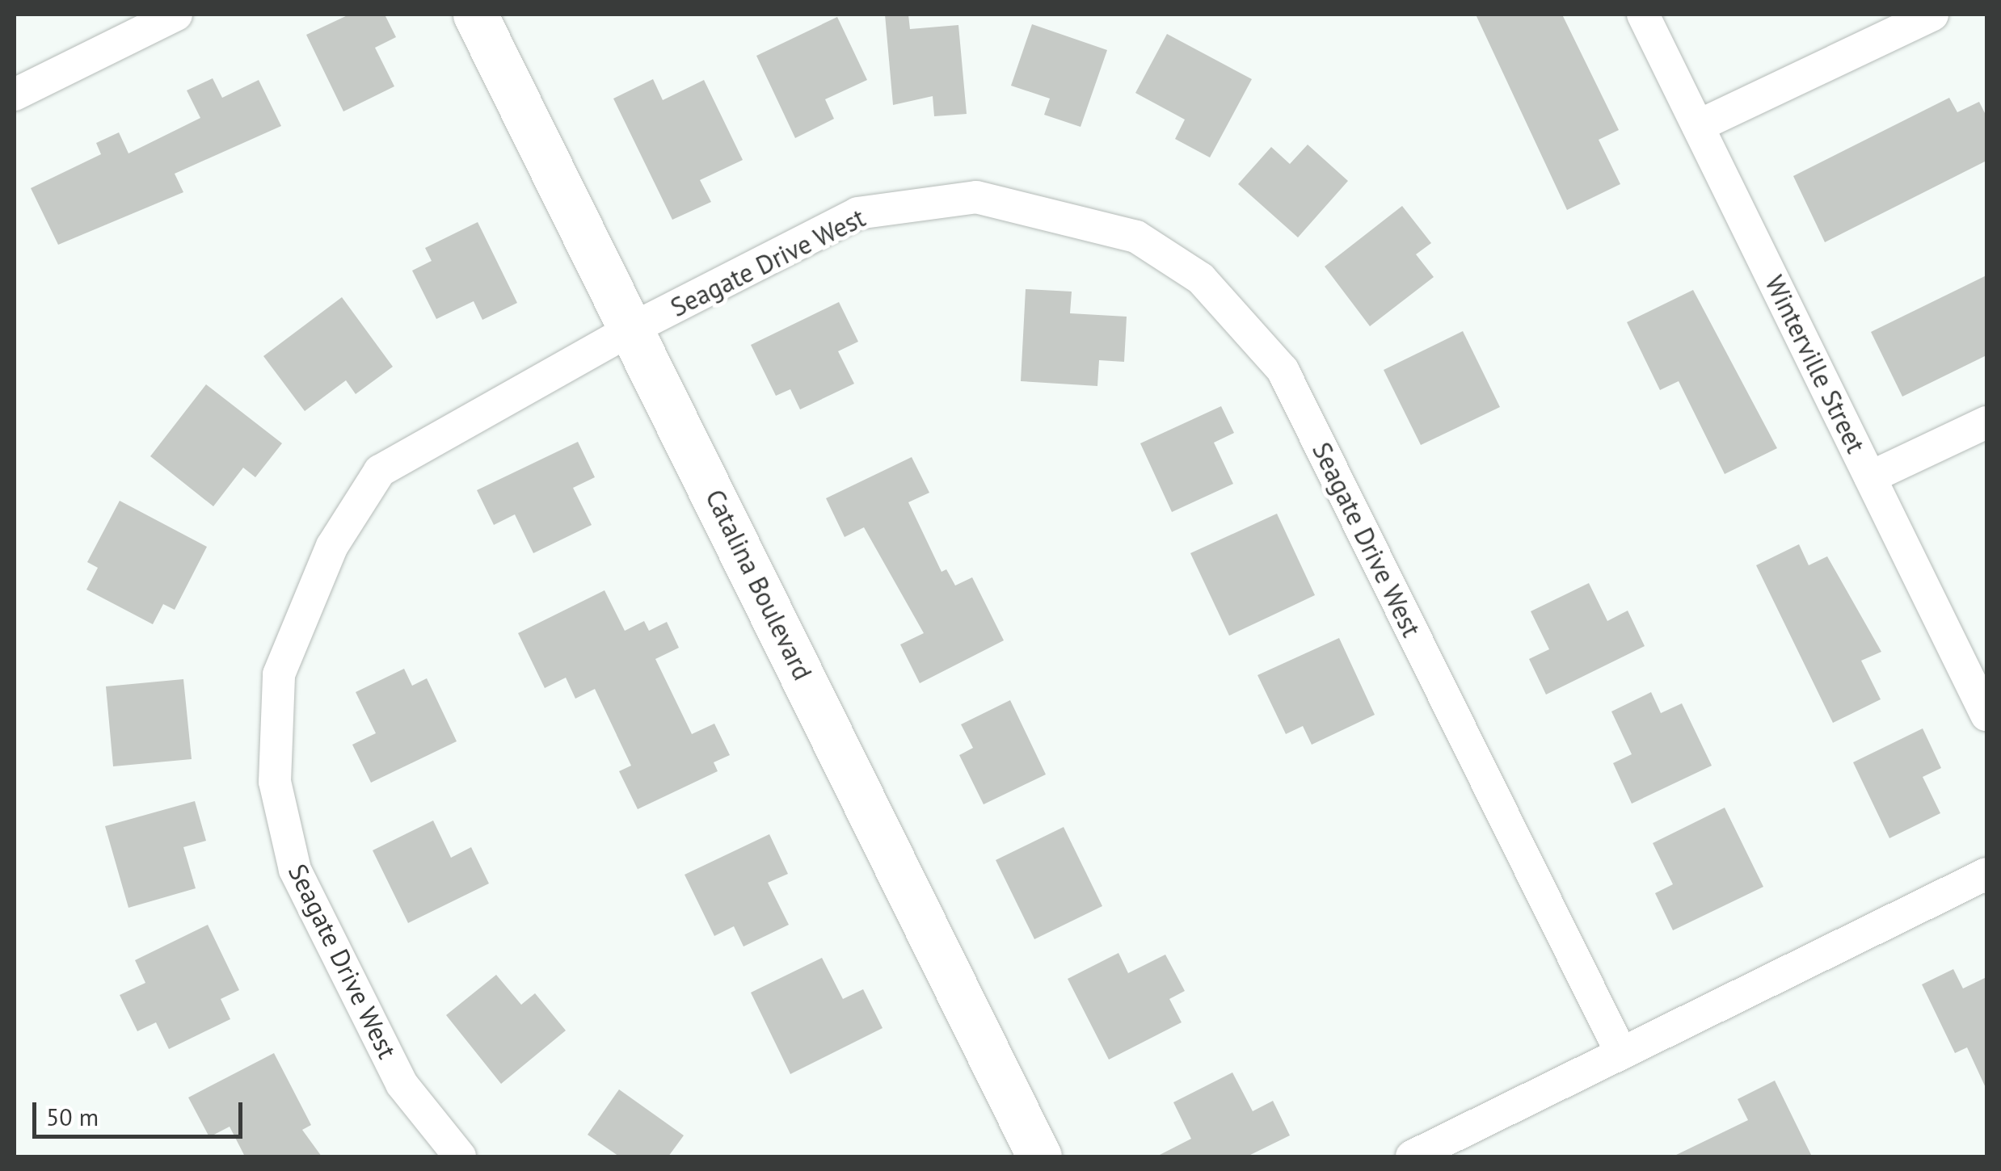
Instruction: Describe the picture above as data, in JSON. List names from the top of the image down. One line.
{"streets":{"street":["Seagate Drive West","Winterville Street","Catalina Boulevard"]},"crossings":[["Seagate Drive West","Catalina Boulevard"]],"scale_bar":"50 m"}
